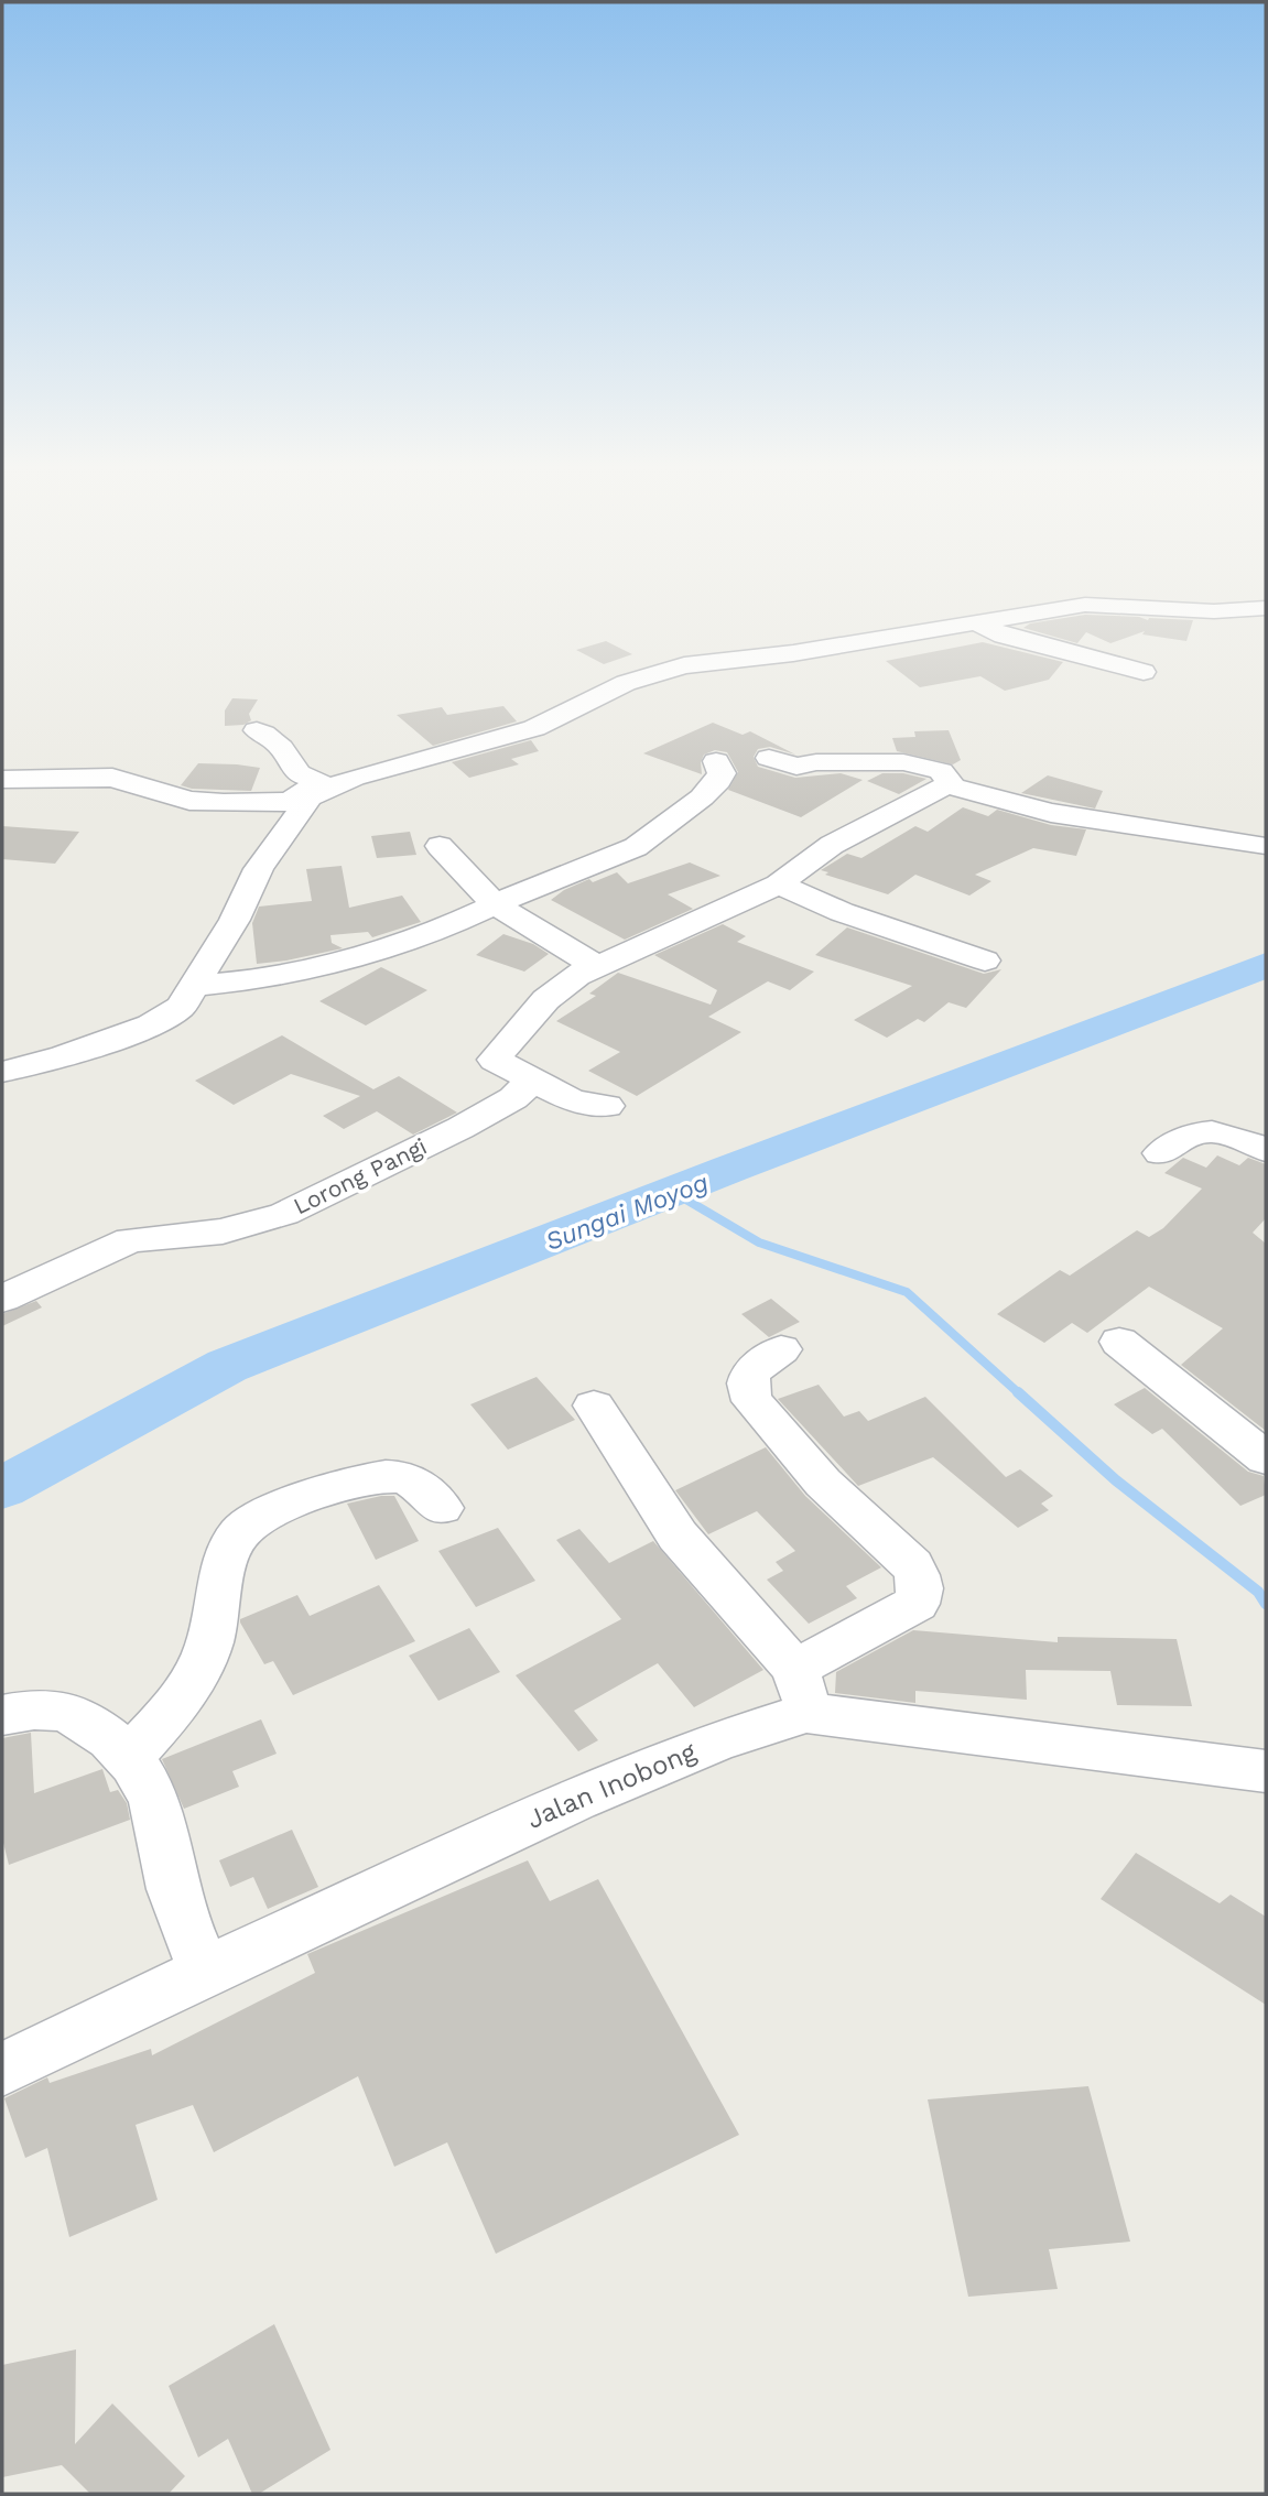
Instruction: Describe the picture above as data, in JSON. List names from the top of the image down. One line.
{"streets":{"street":["Lorong Pangi","Jalan Inobong"]},"water":["Sungai Moyog"]}
